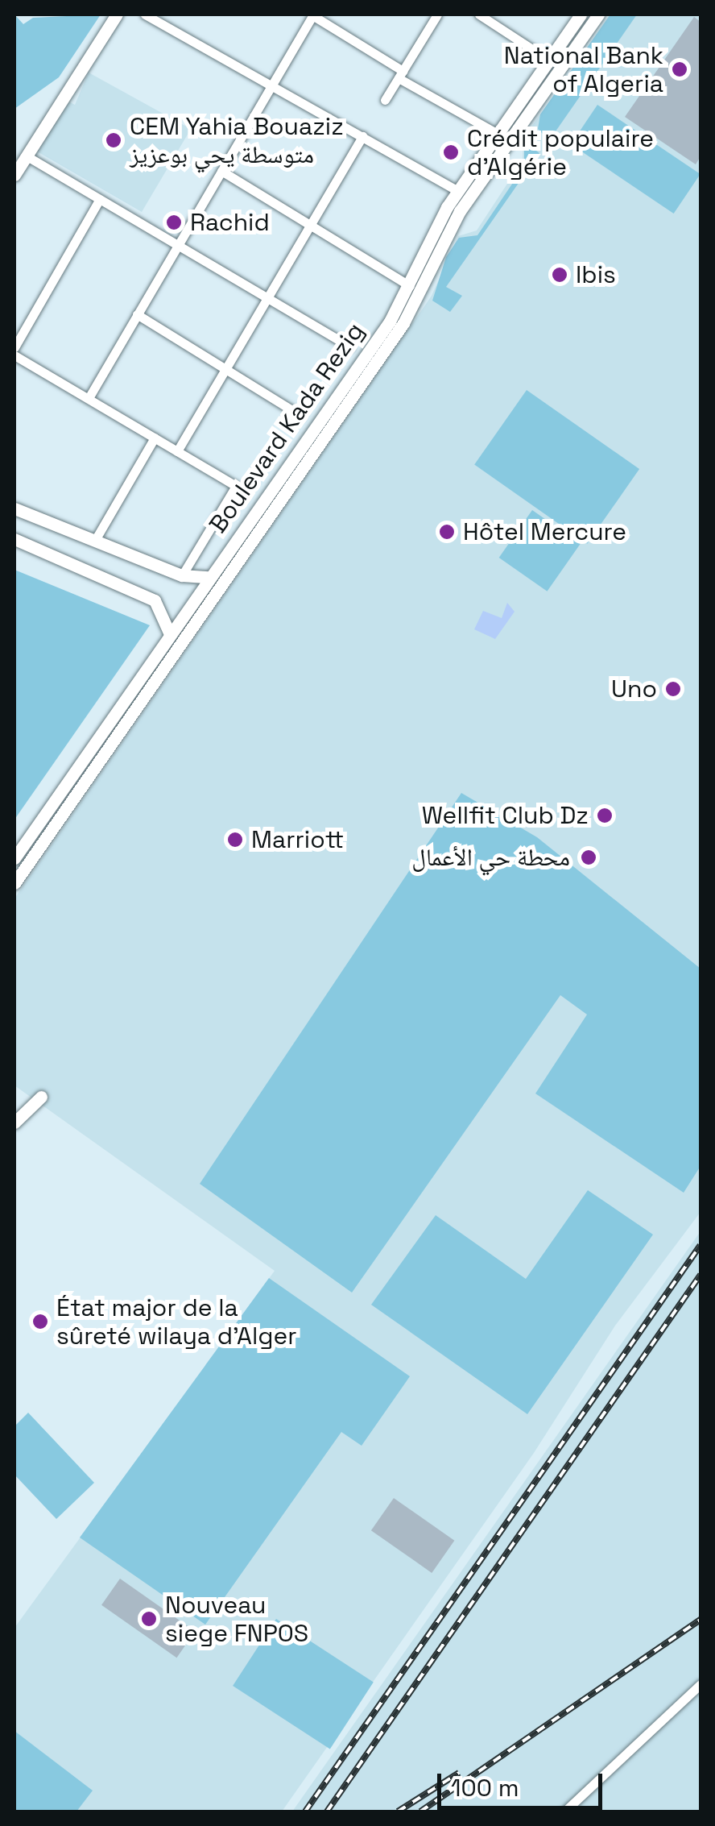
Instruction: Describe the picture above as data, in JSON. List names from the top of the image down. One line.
{"streets":{"main road":["Boulevard Kada Rezig"]},"places":["National Bank of Algeria","CEM Yahia Bouaziz متوسطة يحي بوعزيز","Crédit populaire d'Algérie","Rachid","Ibis","Hôtel Mercure","Uno","Wellfit Club Dz","Marriott","محطة حي الأعمال","État major de la sûreté wilaya d’Alger","Nouveau siege FNPOS"],"scale_bar":"100 m"}
